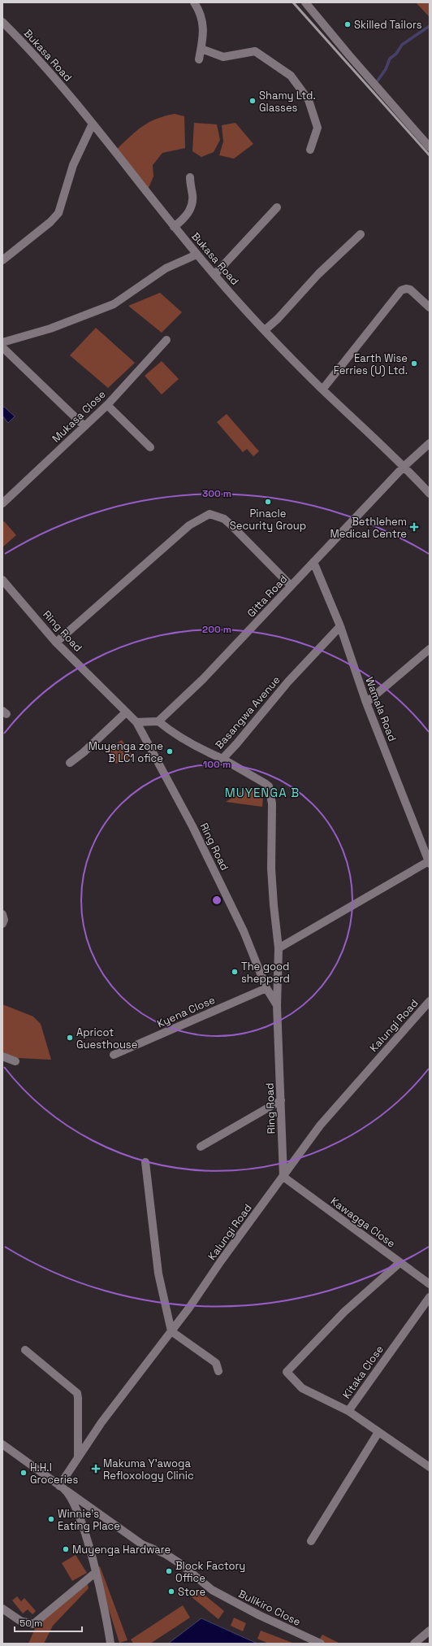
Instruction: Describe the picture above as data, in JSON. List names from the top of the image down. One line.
{"streets":{"street":["Bukasa Road","Mukasa Close","Gitta Road","Ring Road","Wamala Road","Basangwa Avenue","Kyena Close","Kalungi Road","Kawagga Close","Kitaka Close","Bulikiro Close"]},"crossings":[["Bukasa Road","Gitta Road"],["Gitta Road","Wamala Road"],["Gitta Road","Basangwa Avenue"],["Ring Road","Kyena Close"],["Ring Road","Kalungi Road"],["Ring Road","Kawagga Close"],["Wamala Road","Basangwa Avenue"],["Kalungi Road","Kawagga Close"]],"districts":["MUYENGA B"],"places":{"other":["Skilled Tailors","Shamy Ltd. Glasses","Earth Wise Ferries (U) Ltd.","Pinacle Security Group","Muyenga zone B LC1 ofice","The good shepperd","Apricot Guesthouse","H.H.I Groceries","Winnie's Eating Place","Muyenga Hardware","Block Factory Office","Store"],"health":["Bethlehem Medical Centre","Makuma Y'awoga Refloxology Clinic"]},"scale_bar":"50 m","rings":["300 m","200 m","100 m"]}
